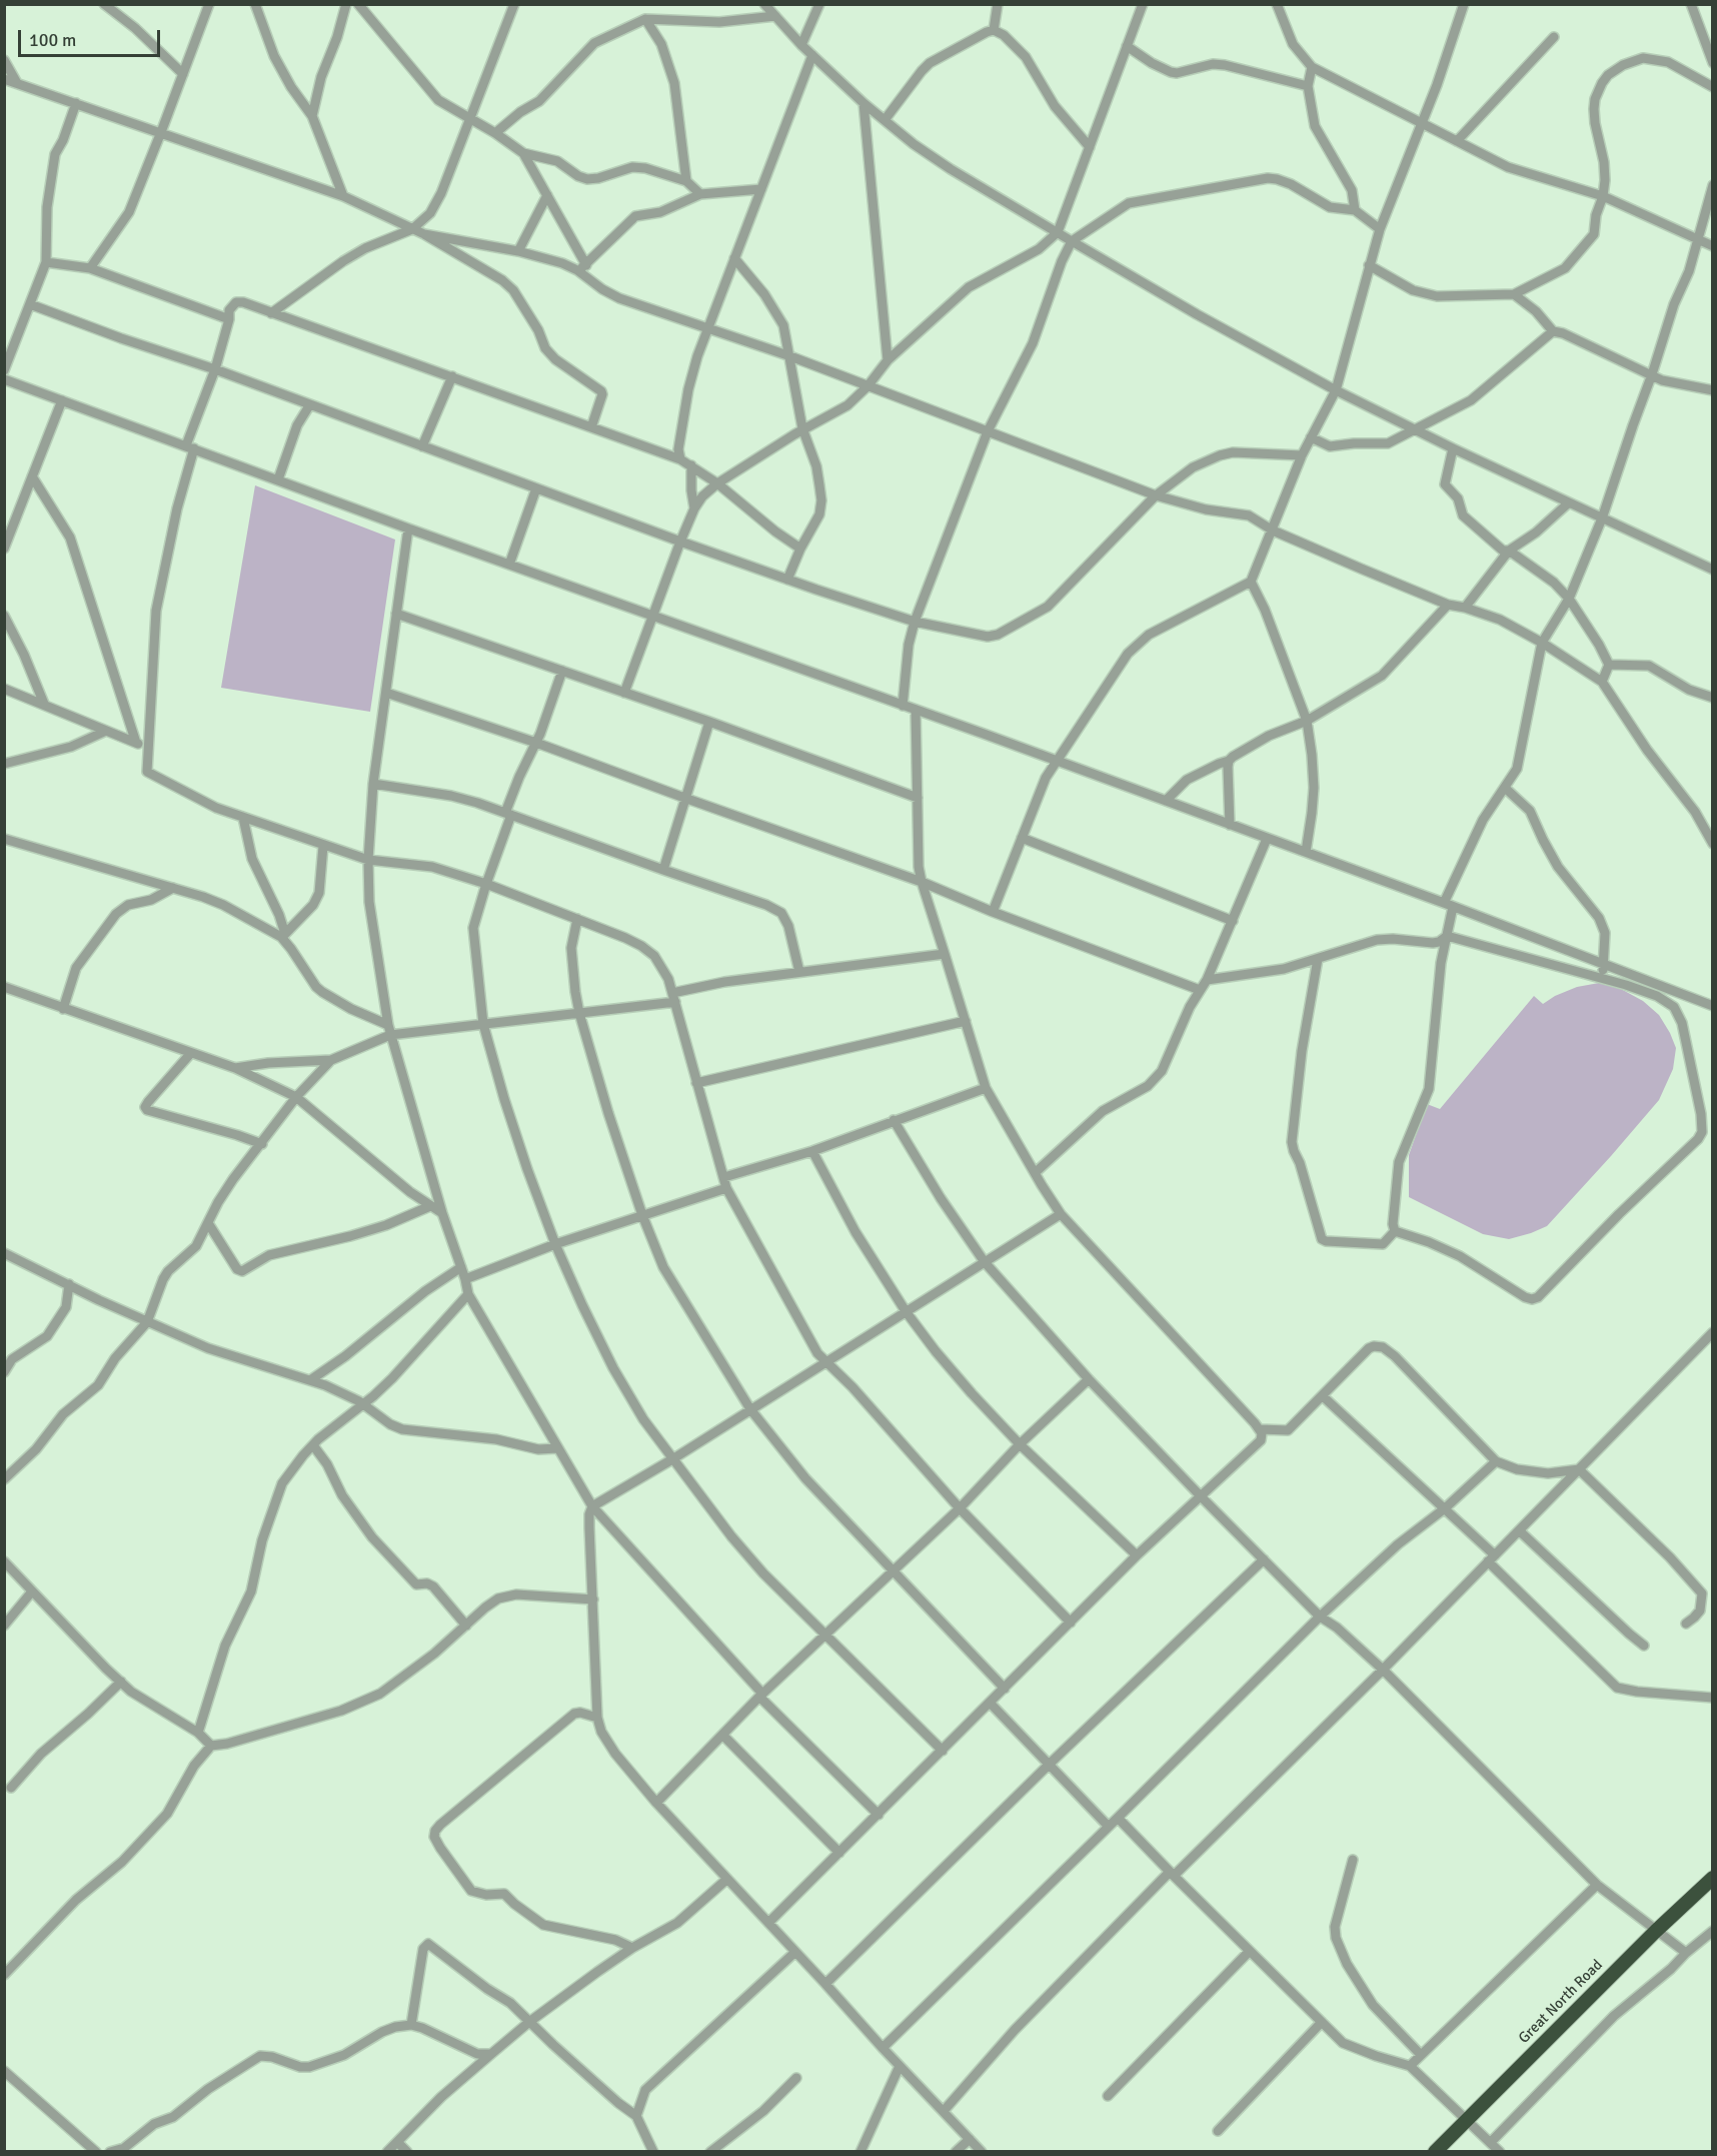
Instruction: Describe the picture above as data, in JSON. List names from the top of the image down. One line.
{"streets":{"highway":["Great North Road"]},"scale_bar":"100 m"}
